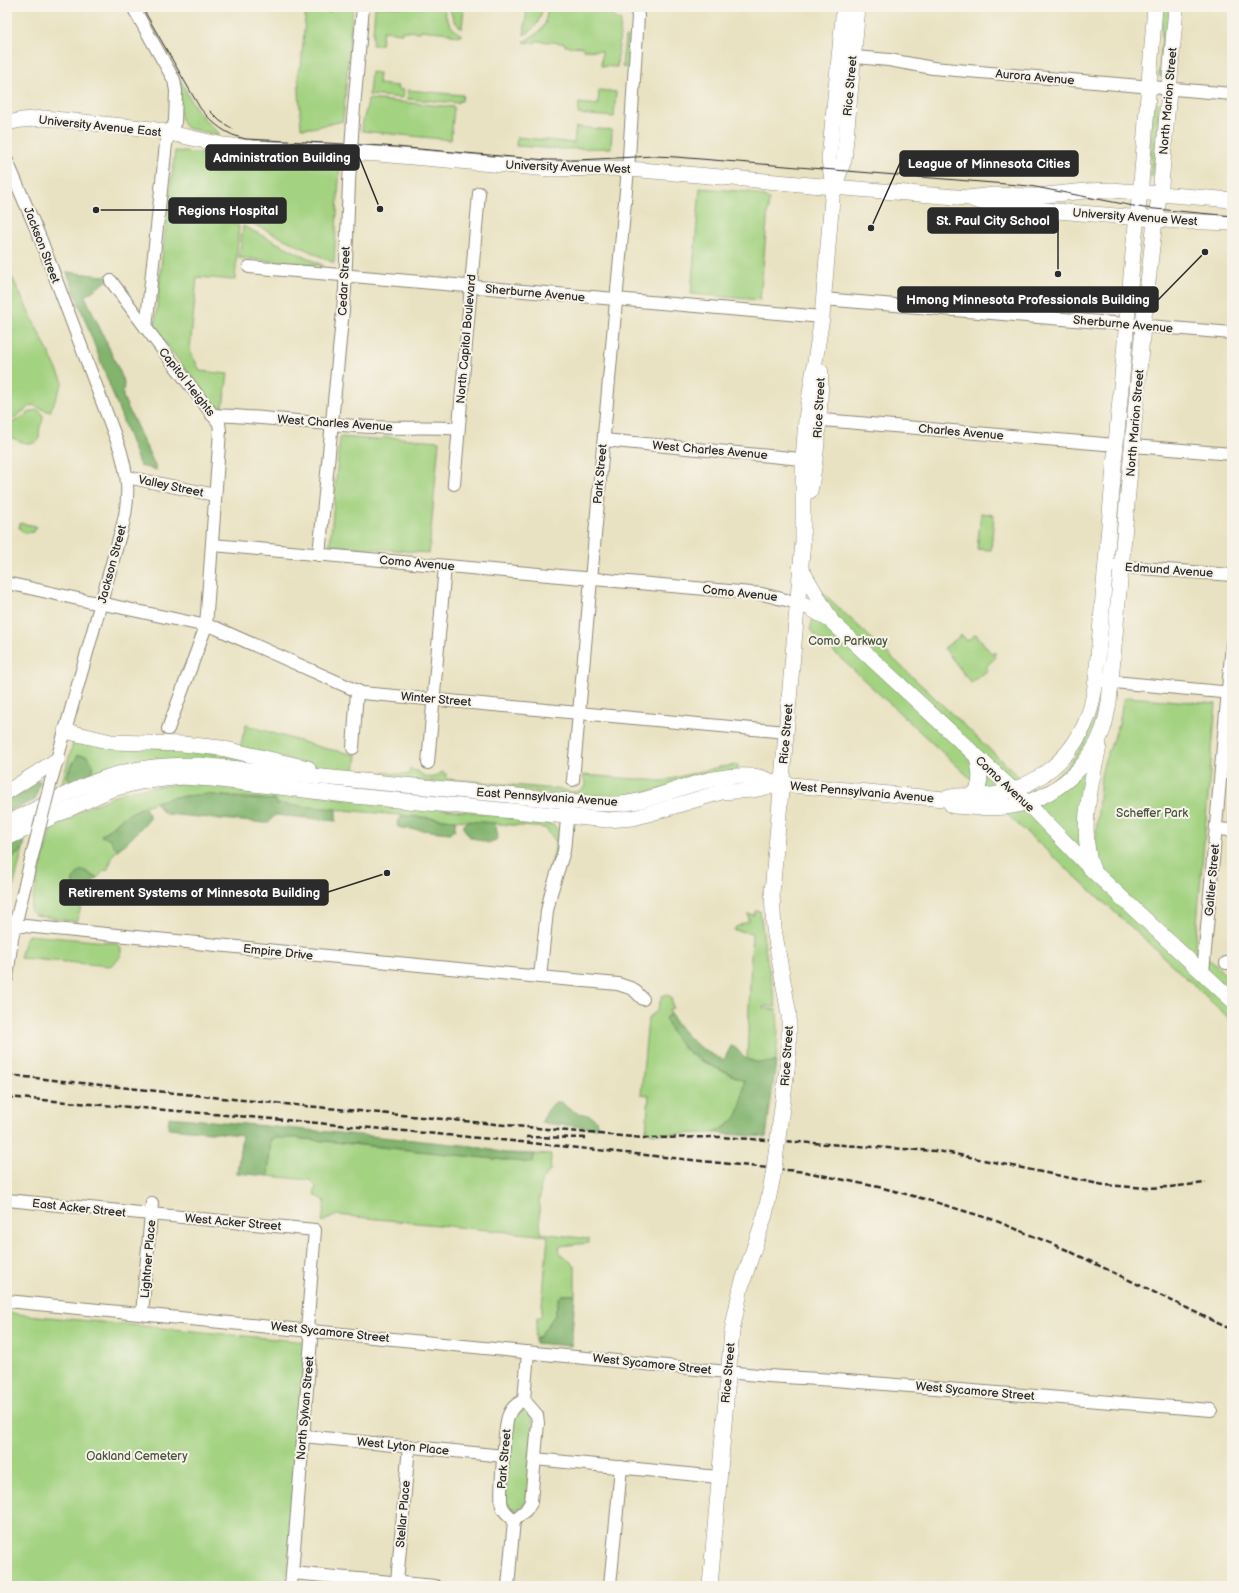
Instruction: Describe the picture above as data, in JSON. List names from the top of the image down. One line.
{"streets":{"main road":["Rice Street","North Marion Street","University Avenue East","University Avenue West","Como Avenue","West Pennsylvania Avenue","East Pennsylvania Avenue"],"street":["Aurora Avenue","Jackson Street","Cedar Street","Sherburne Avenue","North Capitol Boulevard","Capitol Heights","West Charles Avenue","Charles Avenue","Park Street","Valley Street","Edmund Avenue","Winter Street","Galtier Street","Empire Drive","East Acker Street","West Acker Street","Lightner Place","West Sycamore Street","North Sylvan Street","West Lyton Place","Stellar Place"]},"crossings":[["Aurora Avenue","Rice Street"],["Aurora Avenue","North Marion Street"],["Rice Street","University Avenue West"],["Rice Street","Sherburne Avenue"],["Rice Street","West Charles Avenue"],["Rice Street","Charles Avenue"],["Rice Street","Como Avenue"],["Rice Street","Winter Street"],["Rice Street","West Pennsylvania Avenue"],["Rice Street","East Pennsylvania Avenue"],["Rice Street","West Sycamore Street"],["North Marion Street","University Avenue West"],["North Marion Street","Sherburne Avenue"],["North Marion Street","Charles Avenue"],["North Marion Street","Como Avenue"],["North Marion Street","Edmund Avenue"],["North Marion Street","West Pennsylvania Avenue"],["University Avenue East","University Avenue West"],["University Avenue West","Park Street"],["Jackson Street","Valley Street"],["Jackson Street","Winter Street"],["Jackson Street","Empire Drive"],["Cedar Street","Sherburne Avenue"],["Cedar Street","West Charles Avenue"],["Cedar Street","Como Avenue"],["Sherburne Avenue","North Capitol Boulevard"],["Sherburne Avenue","Park Street"],["North Capitol Boulevard","West Charles Avenue"],["Capitol Heights","West Charles Avenue"],["Capitol Heights","Valley Street"],["Capitol Heights","Como Avenue"],["Capitol Heights","Winter Street"],["West Charles Avenue","Park Street"],["Park Street","Como Avenue"],["Park Street","Winter Street"],["Park Street","West Lyton Place"],["Como Avenue","West Pennsylvania Avenue"],["Como Avenue","Galtier Street"],["West Pennsylvania Avenue","East Pennsylvania Avenue"],["East Acker Street","West Acker Street"],["East Acker Street","Lightner Place"],["West Acker Street","Lightner Place"],["West Acker Street","North Sylvan Street"],["Lightner Place","West Sycamore Street"],["West Sycamore Street","North Sylvan Street"],["North Sylvan Street","West Lyton Place"],["West Lyton Place","Stellar Place"]],"parks":["Como Parkway","Scheffer Park","Oakland Cemetery"],"places":["Administration Building","Regions Hospital","League of Minnesota Cities","Hmong Minnesota Professionals Building","St. Paul City School","Retirement Systems of Minnesota Building"]}
